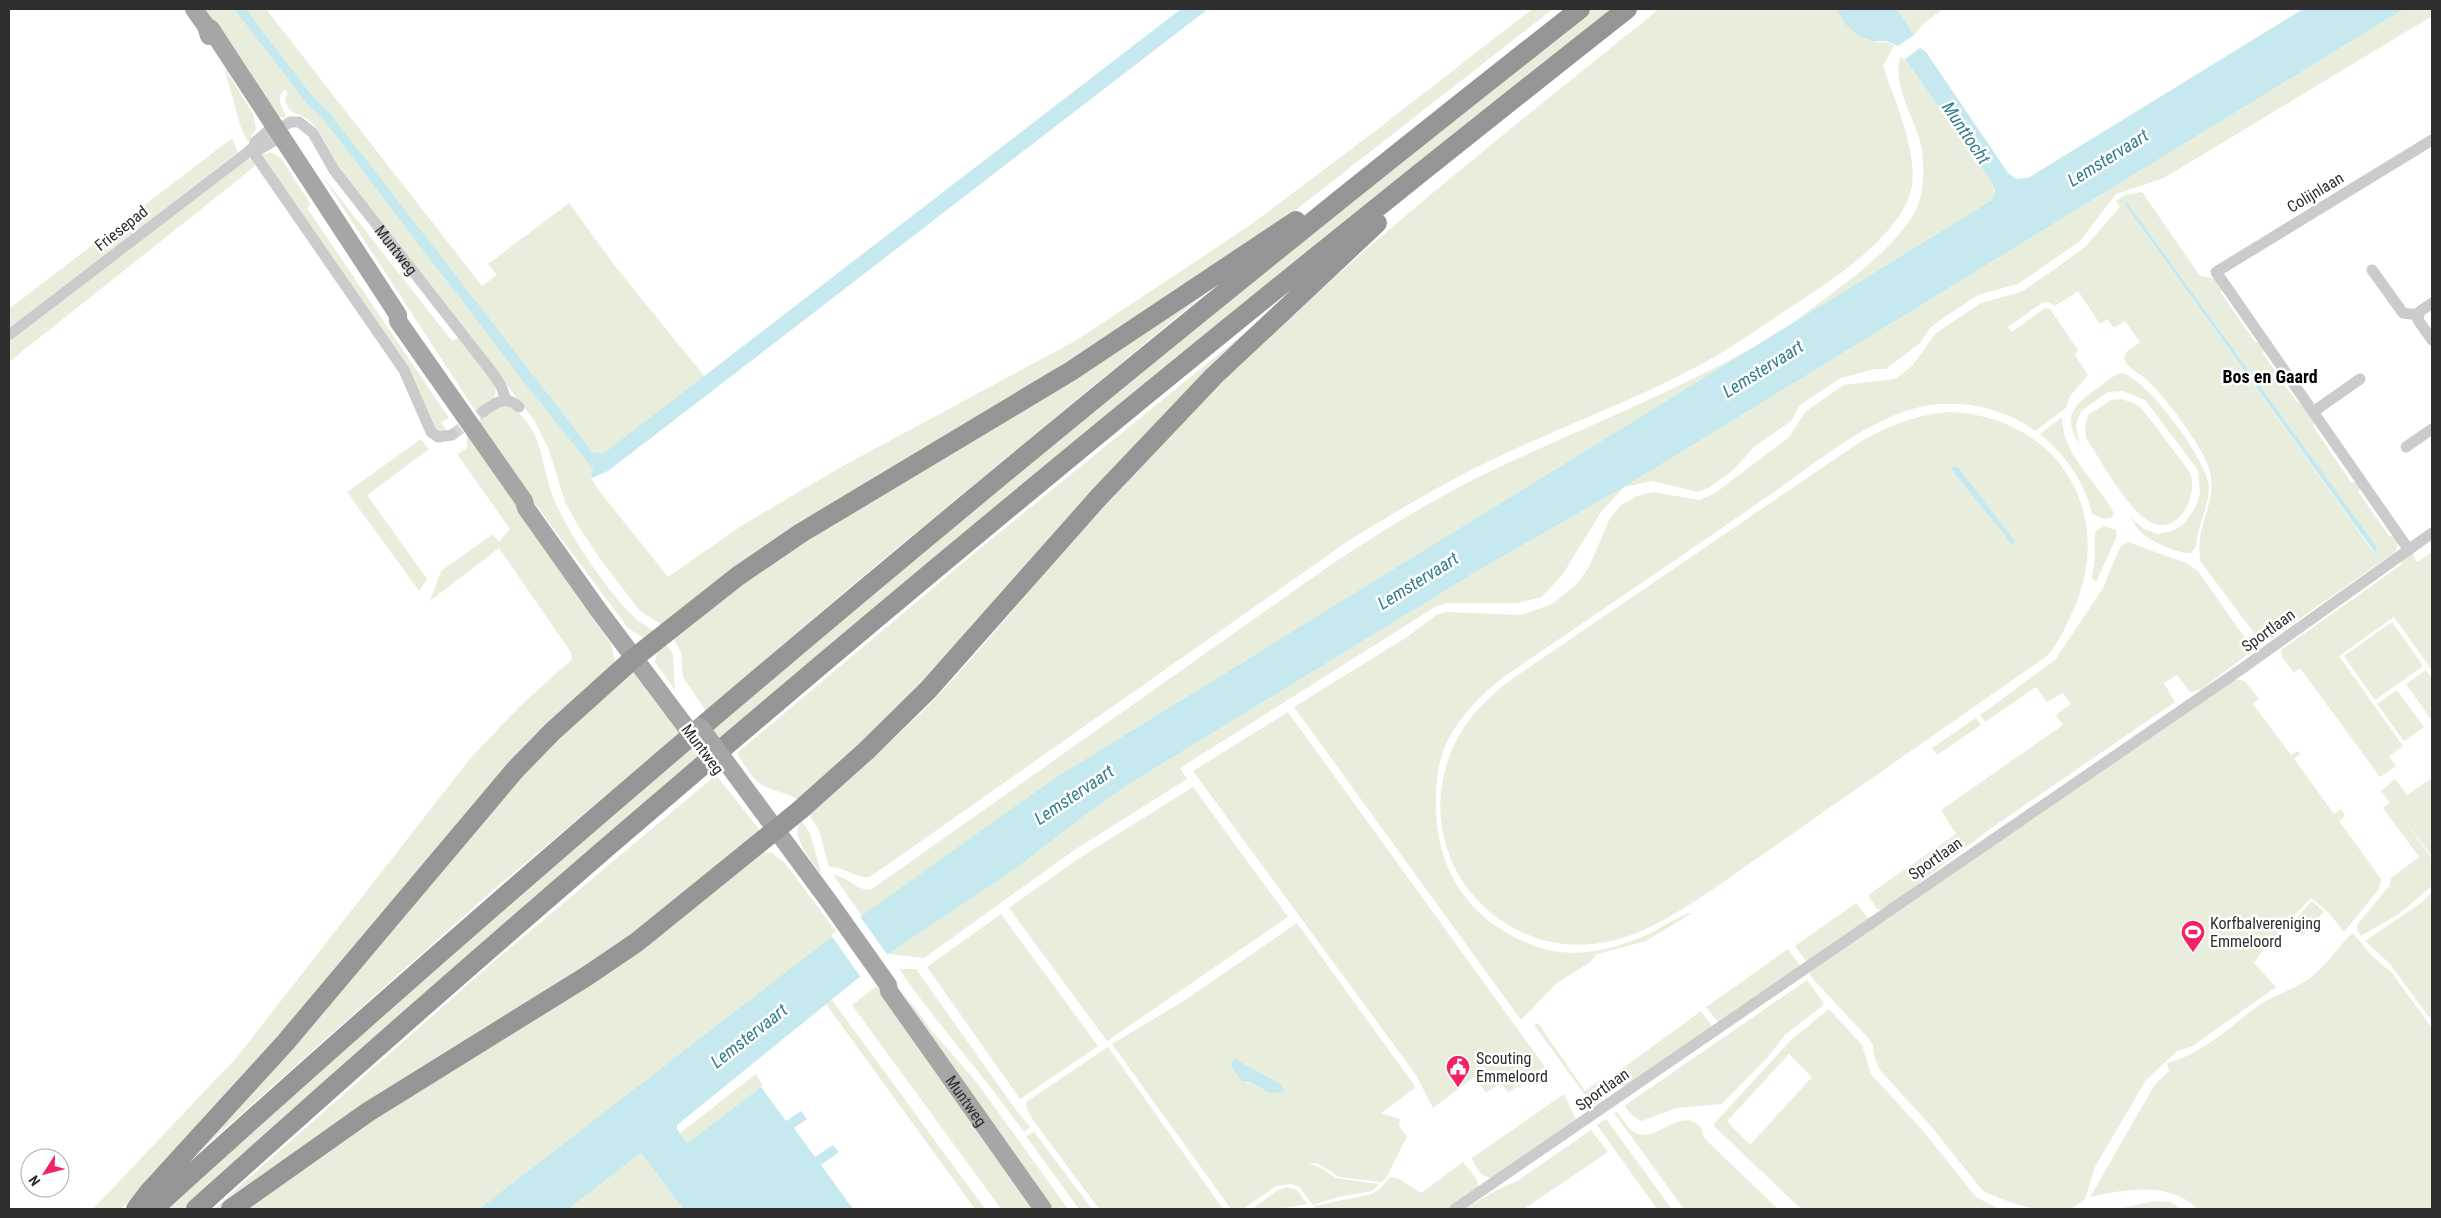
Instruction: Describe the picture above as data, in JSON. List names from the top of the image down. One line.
{"streets":{"main road":["Muntweg"],"street":["Colijnlaan","Friesepad","Sportlaan"]},"crossings":[["Friesepad","Muntweg"]],"districts":["Bos en Gaard"],"water":["Munttocht","Lemstervaart"],"places":{"sports":["Korfbalvereniging Emmeloord"],"public building":["Scouting Emmeloord"]},"north":"bottom left"}
